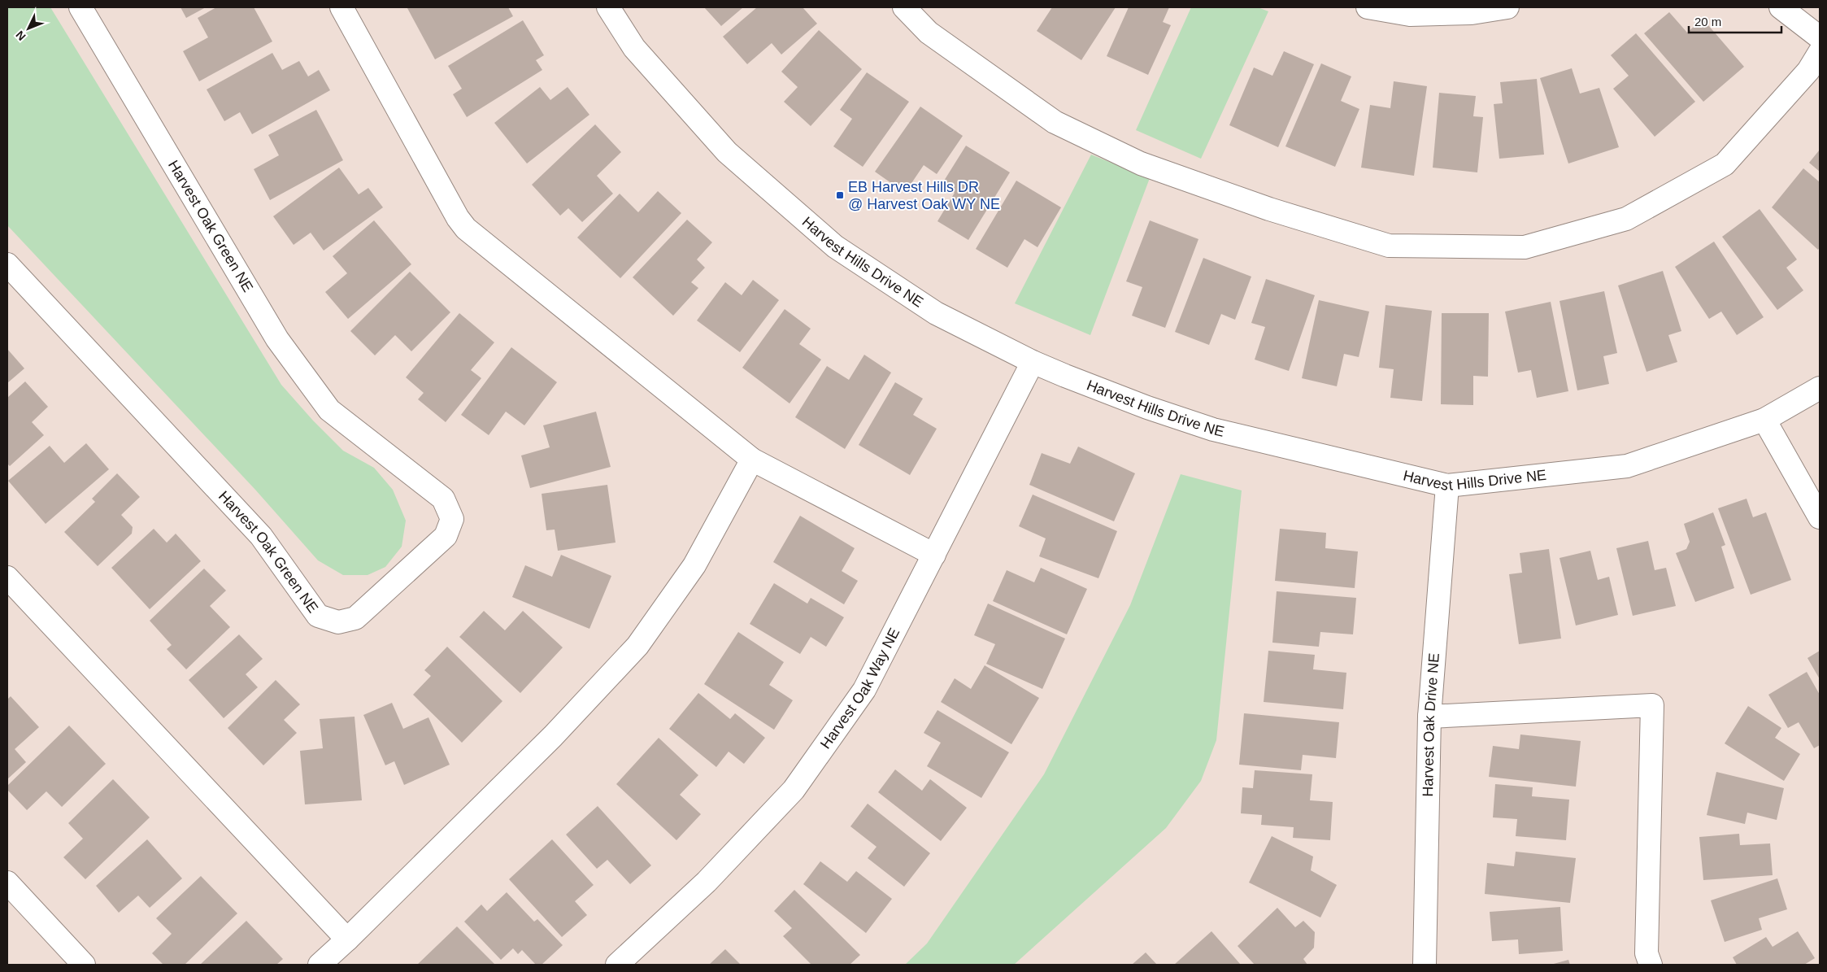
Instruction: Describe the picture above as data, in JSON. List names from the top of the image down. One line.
{"streets":{"street":["Harvest Oak Green NE","Harvest Hills Drive NE","Harvest Oak Way NE","Harvest Oak Drive NE"]},"crossings":[["Harvest Hills Drive NE","Harvest Oak Way NE"],["Harvest Hills Drive NE","Harvest Oak Drive NE"]],"places":{"transit":["EB Harvest Hills DR @ Harvest Oak WY NE"]},"scale_bar":"20 m","north":"bottom left"}
